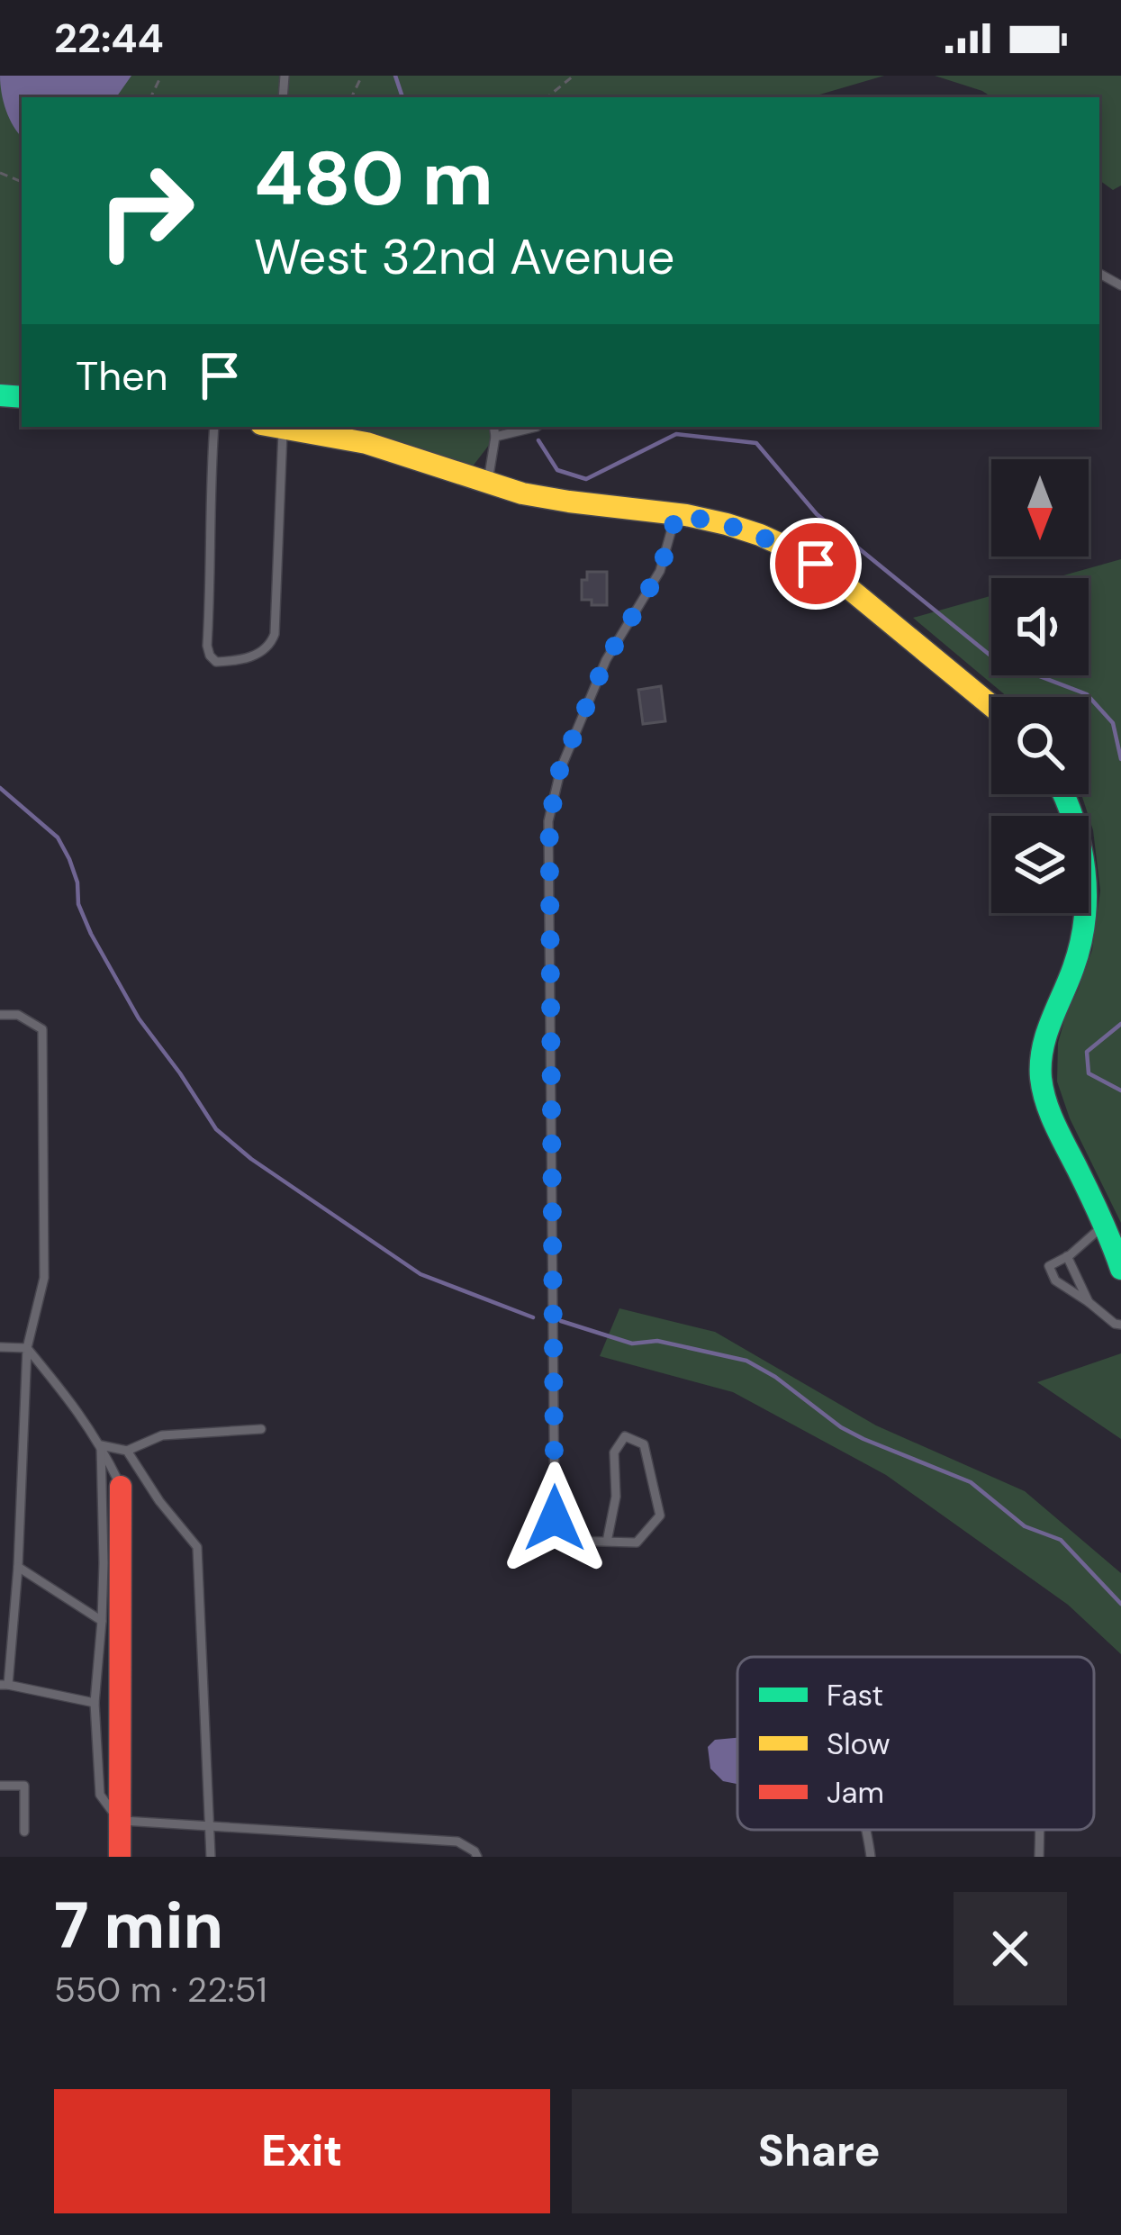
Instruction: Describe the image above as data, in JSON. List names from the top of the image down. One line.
{"legend":["Fast","Slow","Jam"],"north":"bottom","page":{"status":"22:44","turn":["480 m","West 32nd Avenue"],"then":"Then","heading":["7 min","550 m · 22:51"],"buttons":["Exit","Share"]}}
